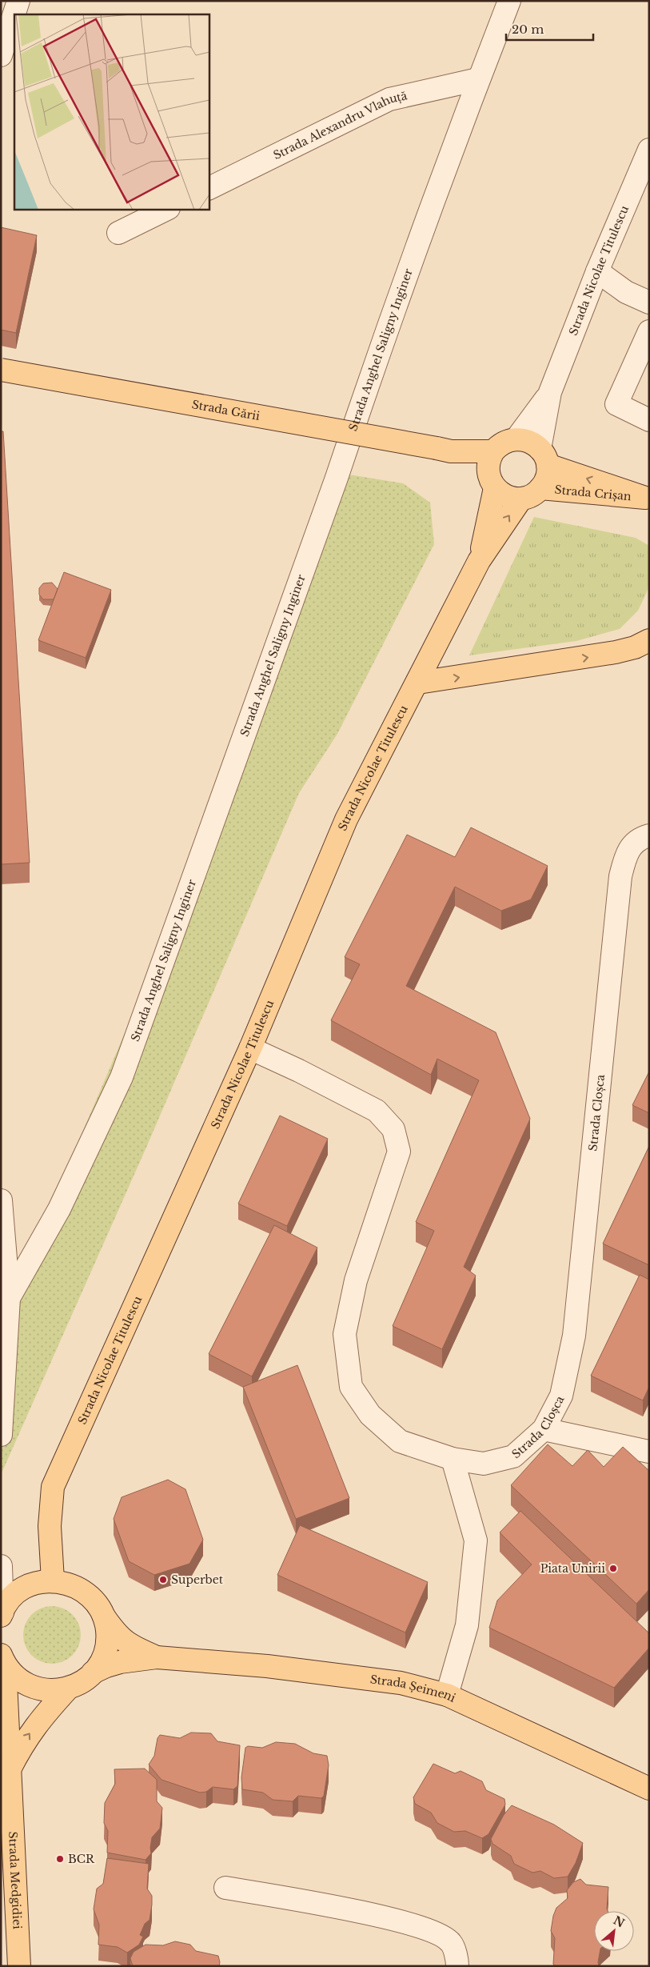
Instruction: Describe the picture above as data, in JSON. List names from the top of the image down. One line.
{"streets":{"main road":["Strada Nicolae Titulescu","Strada Gării","Strada Crișan","Strada Șeimeni","Strada Medgidiei"],"street":["Strada Alexandru Vlahuță","Strada Anghel Saligny Inginer","Strada Cloșca"]},"crossings":[["Strada Alexandru Vlahuță","Strada Anghel Saligny Inginer"],["Strada Nicolae Titulescu","Strada Crișan"],["Strada Nicolae Titulescu","Strada Cloșca"]],"places":["Piata Unirii","Superbet","BCR"],"scale_bar":"20 m","north":"top right"}
